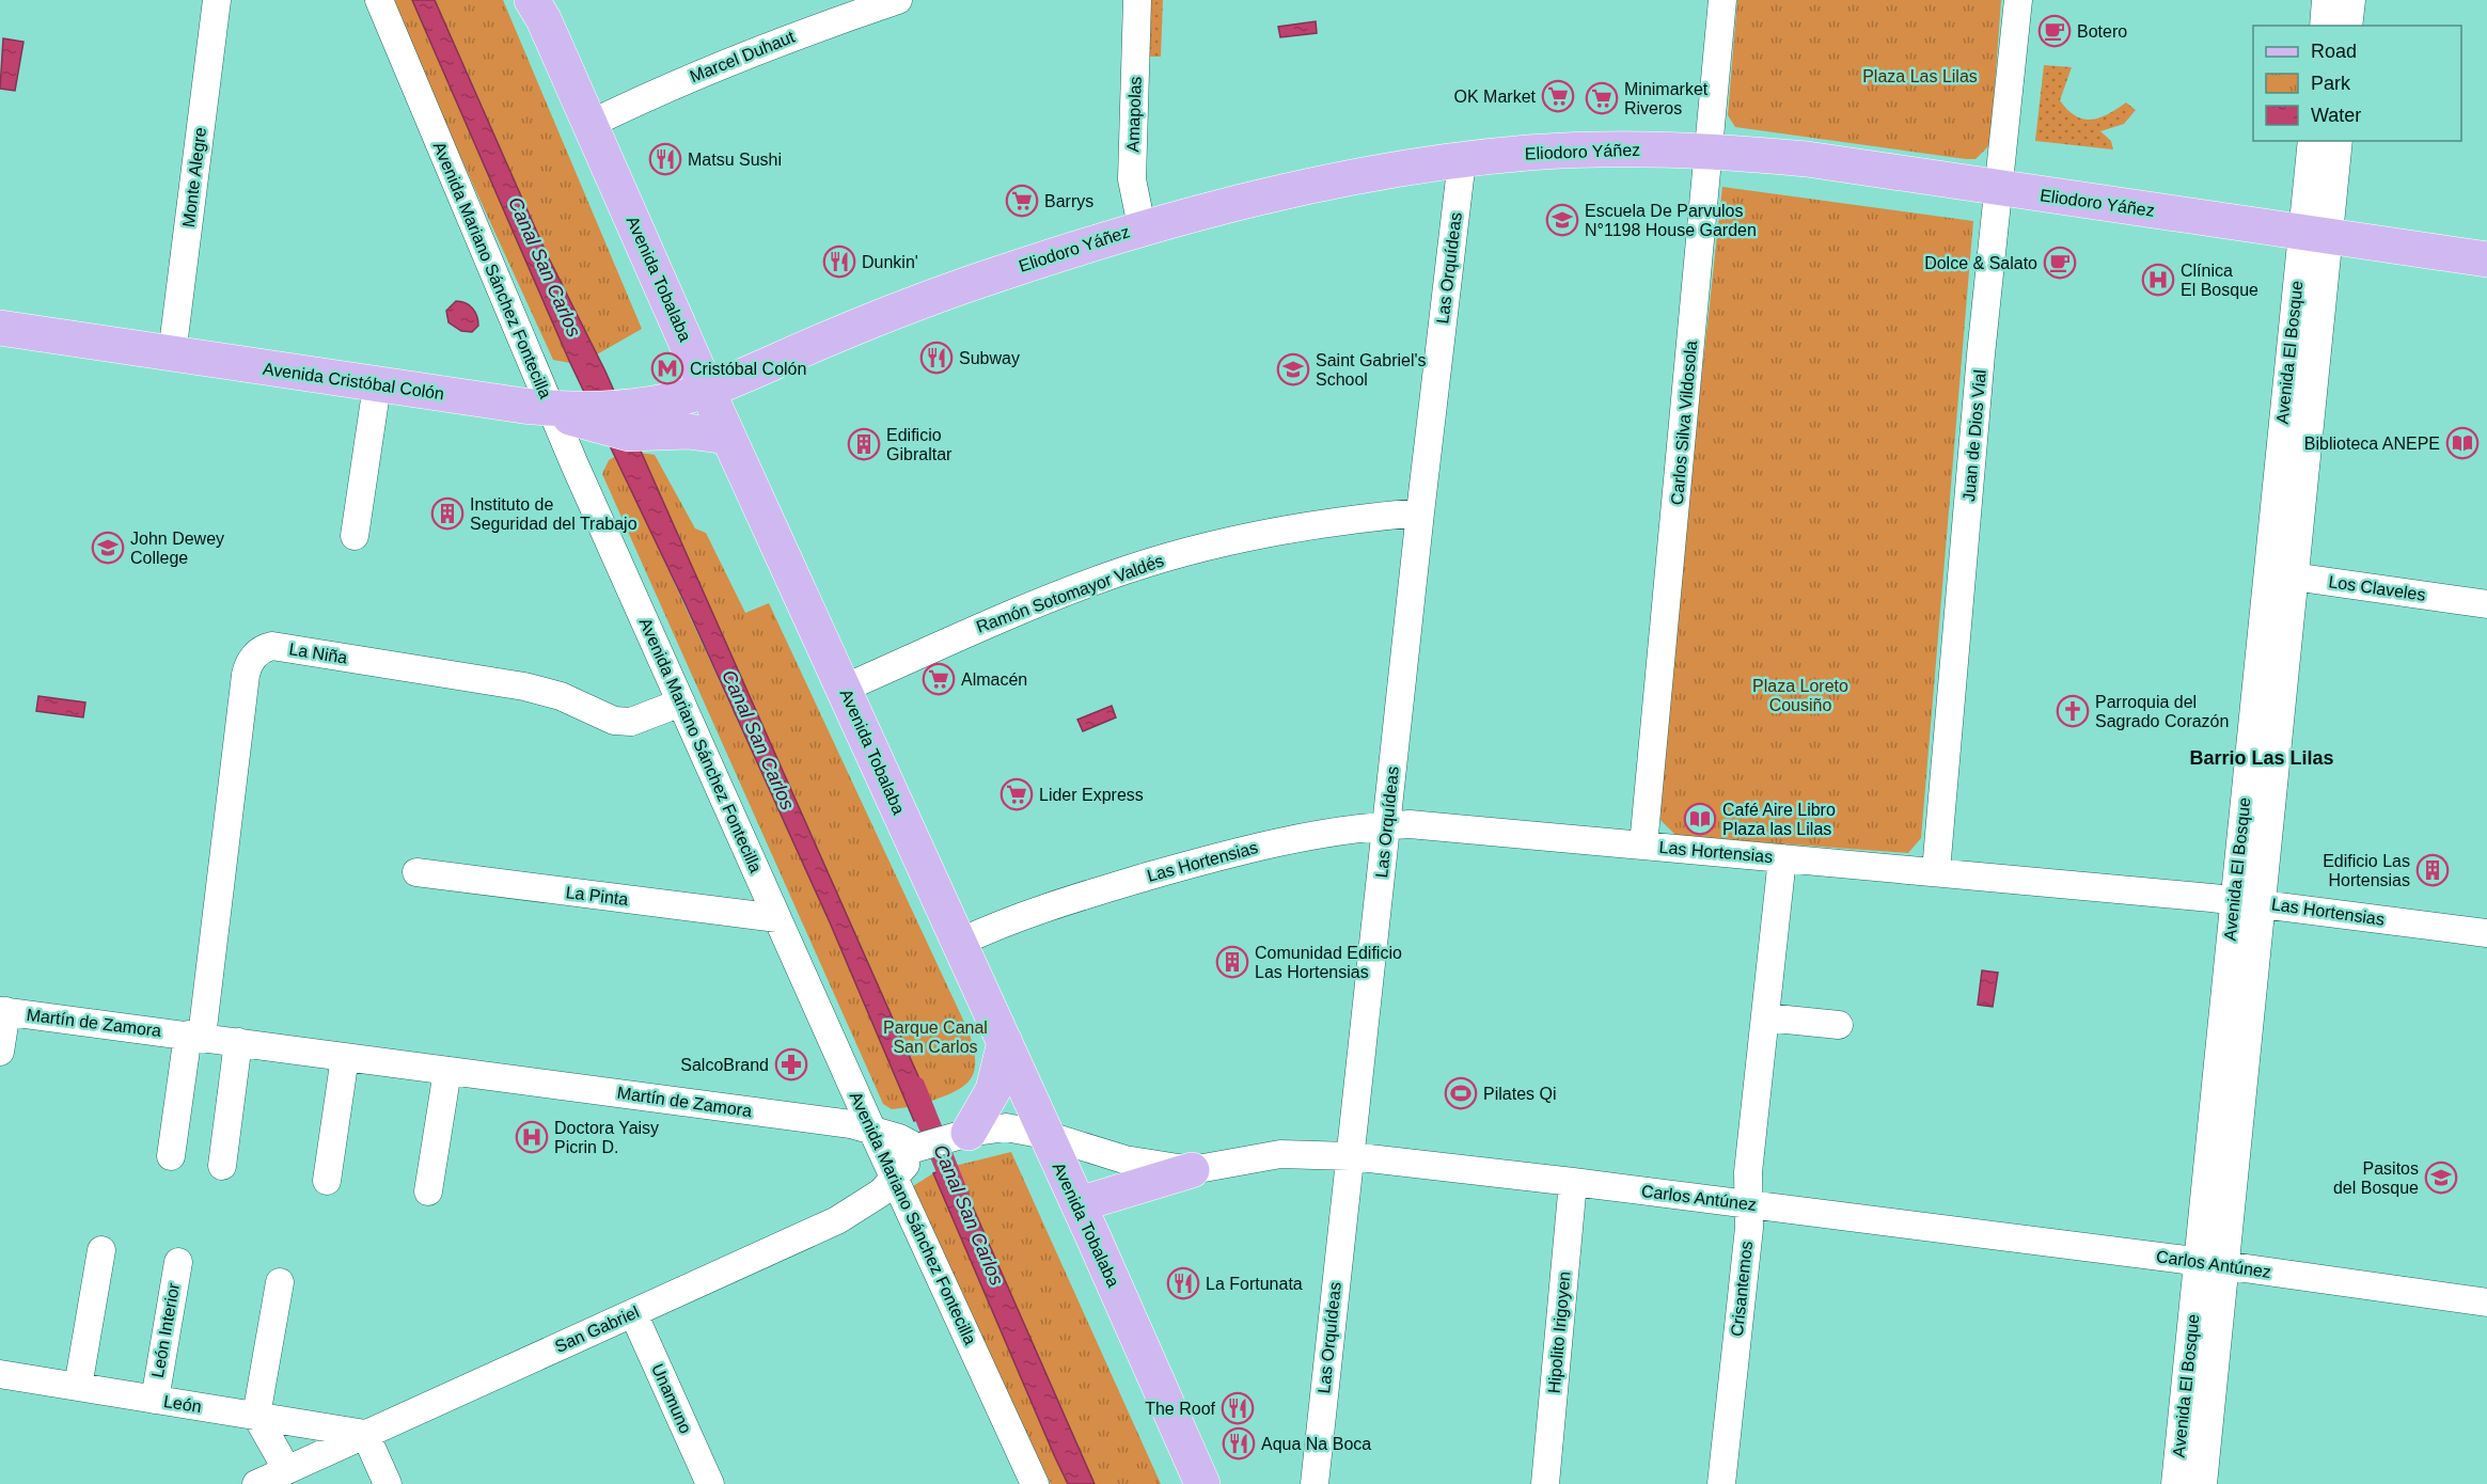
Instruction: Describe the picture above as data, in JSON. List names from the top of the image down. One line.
{"streets":{"main road":["Eliodoro Yáñez","Avenida Tobalaba","Avenida Cristóbal Colón"],"street":["Marcel Duhaut","Amapolas","Monte Alegre","Las Orquídeas","Avenida Mariano Sánchez Fontecilla","Avenida El Bosque","Carlos Silva Vildosola","Juan de Dios Vial","Los Claveles","Ramón Sotomayor Valdés","La Niña","Las Hortensias","La Pinta","Martín de Zamora","Carlos Antúnez","Crisantemos","San Gabriel","León Interior","Hipolito Irigoyen","Unamuno","León"]},"crossings":[["Marcel Duhaut","Avenida Tobalaba"],["Amapolas","Eliodoro Yáñez"],["Eliodoro Yáñez","Las Orquídeas"],["Eliodoro Yáñez","Avenida Tobalaba"],["Eliodoro Yáñez","Avenida El Bosque"],["Eliodoro Yáñez","Avenida Cristóbal Colón"],["Eliodoro Yáñez","Carlos Silva Vildosola"],["Eliodoro Yáñez","Juan de Dios Vial"],["Monte Alegre","Avenida Cristóbal Colón"],["Las Orquídeas","Ramón Sotomayor Valdés"],["Las Orquídeas","Las Hortensias"],["Las Orquídeas","Carlos Antúnez"],["Avenida Mariano Sánchez Fontecilla","Avenida Cristóbal Colón"],["Avenida Mariano Sánchez Fontecilla","La Niña"],["Avenida Mariano Sánchez Fontecilla","La Pinta"],["Avenida Mariano Sánchez Fontecilla","Martín de Zamora"],["Avenida Mariano Sánchez Fontecilla","San Gabriel"],["Avenida Tobalaba","Avenida Cristóbal Colón"],["Avenida Tobalaba","Ramón Sotomayor Valdés"],["Avenida Tobalaba","Las Hortensias"],["Avenida Tobalaba","Carlos Antúnez"],["Avenida El Bosque","Los Claveles"],["Avenida El Bosque","Las Hortensias"],["Avenida El Bosque","Carlos Antúnez"],["Carlos Silva Vildosola","Las Hortensias"],["Juan de Dios Vial","Las Hortensias"],["La Niña","Martín de Zamora"],["Las Hortensias","Crisantemos"],["Martín de Zamora","Carlos Antúnez"],["Martín de Zamora","San Gabriel"],["Carlos Antúnez","Crisantemos"],["Carlos Antúnez","San Gabriel"],["Carlos Antúnez","Hipolito Irigoyen"],["San Gabriel","Unamuno"],["San Gabriel","León"],["León Interior","León"]],"districts":["Barrio Las Lilas"],"water":["Canal San Carlos"],"parks":["Plaza Las Lilas","Plaza Loreto Cousiño","Parque Canal San Carlos"],"places":{"cafe":["Botero","Dolce & Salato"],"supermarket":["OK Market","Minimarket Riveros","Barrys","Almacén","Lider Express"],"restaurant":["Matsu Sushi","Dunkin'","Subway","La Fortunata","The Roof","Aqua Na Boca"],"school or university":["Escuela De Parvulos N°1198 House Garden","Saint Gabriel's School","John Dewey College","Pasitos del Bosque"],"hospital":["Clínica El Bosque","Doctora Yaisy Picrin D."],"metro station":["Cristóbal Colón"],"library":["Biblioteca ANEPE","Café Aire Libro Plaza las Lilas"],"building":["Edificio Gibraltar","Instituto de Seguridad del Trabajo","Edificio Las Hortensias","Comunidad Edificio Las Hortensias"],"church":["Parroquia del Sagrado Corazón"],"pharmacy":["SalcoBrand"],"sports":["Pilates Qi"]},"legend":["Road","Park","Water"]}
